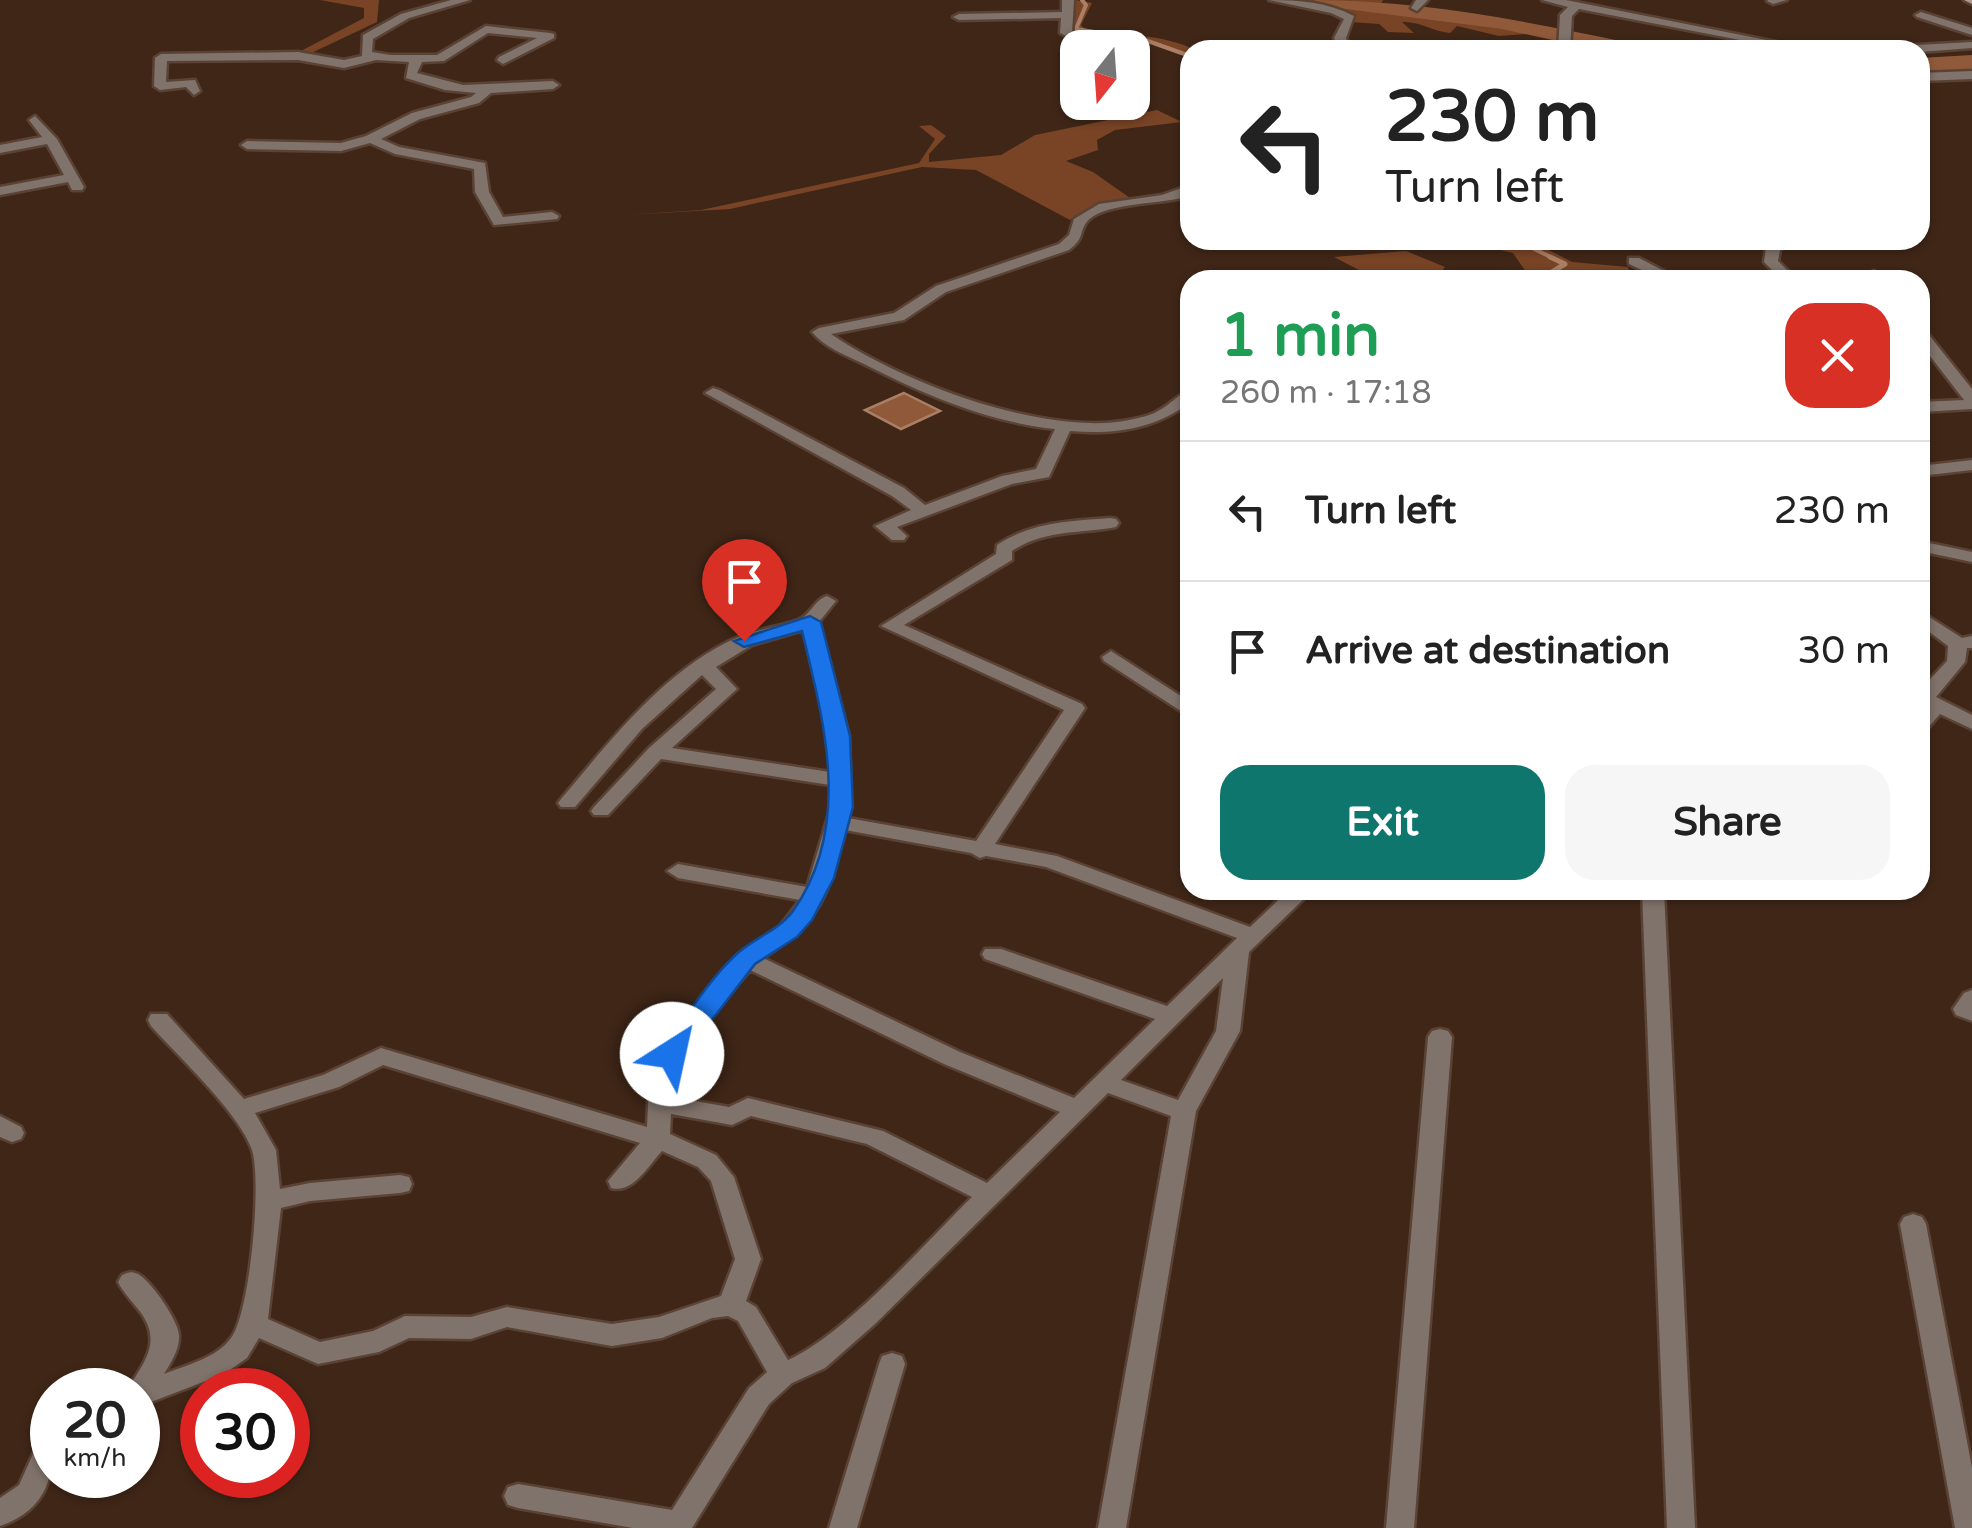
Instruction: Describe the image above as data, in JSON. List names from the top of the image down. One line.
{"north":"bottom","page":{"turn":["230 m","Turn left"],"heading":["1 min","260 m · 17:18"],"list":[{"name":"Turn left","value":"230 m"},{"name":"Arrive at destination","value":"30 m"}],"buttons":["Exit","Share"],"speed":"20 km/h","limit":"30"}}
